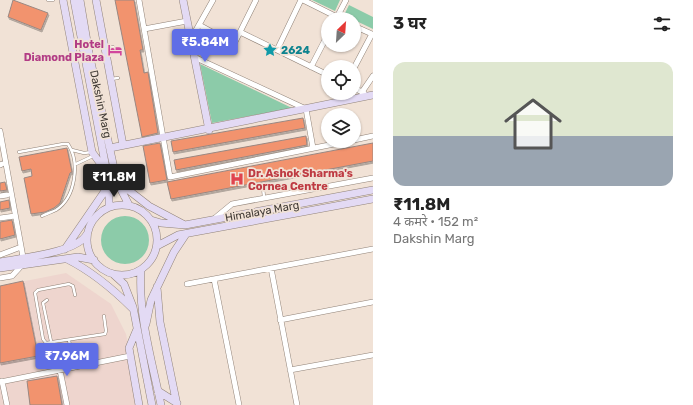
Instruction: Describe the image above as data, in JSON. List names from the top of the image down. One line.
{"streets":{"main road":["Dakshin Marg","Himalaya Marg"]},"crossings":[["Dakshin Marg","Himalaya Marg"]],"places":{"hotel":["Hotel Diamond Plaza"],"place":["2624"],"hospital":["Dr. Ashok Sharma's Cornea Centre"]},"north":"top right","page":{"heading":"3 घर","price":["₹5.84M","₹11.8M","₹7.96M"],"list":[{"name":"₹11.8M","note":"4 कमरे · 152 m² · Dakshin Marg"}]}}
